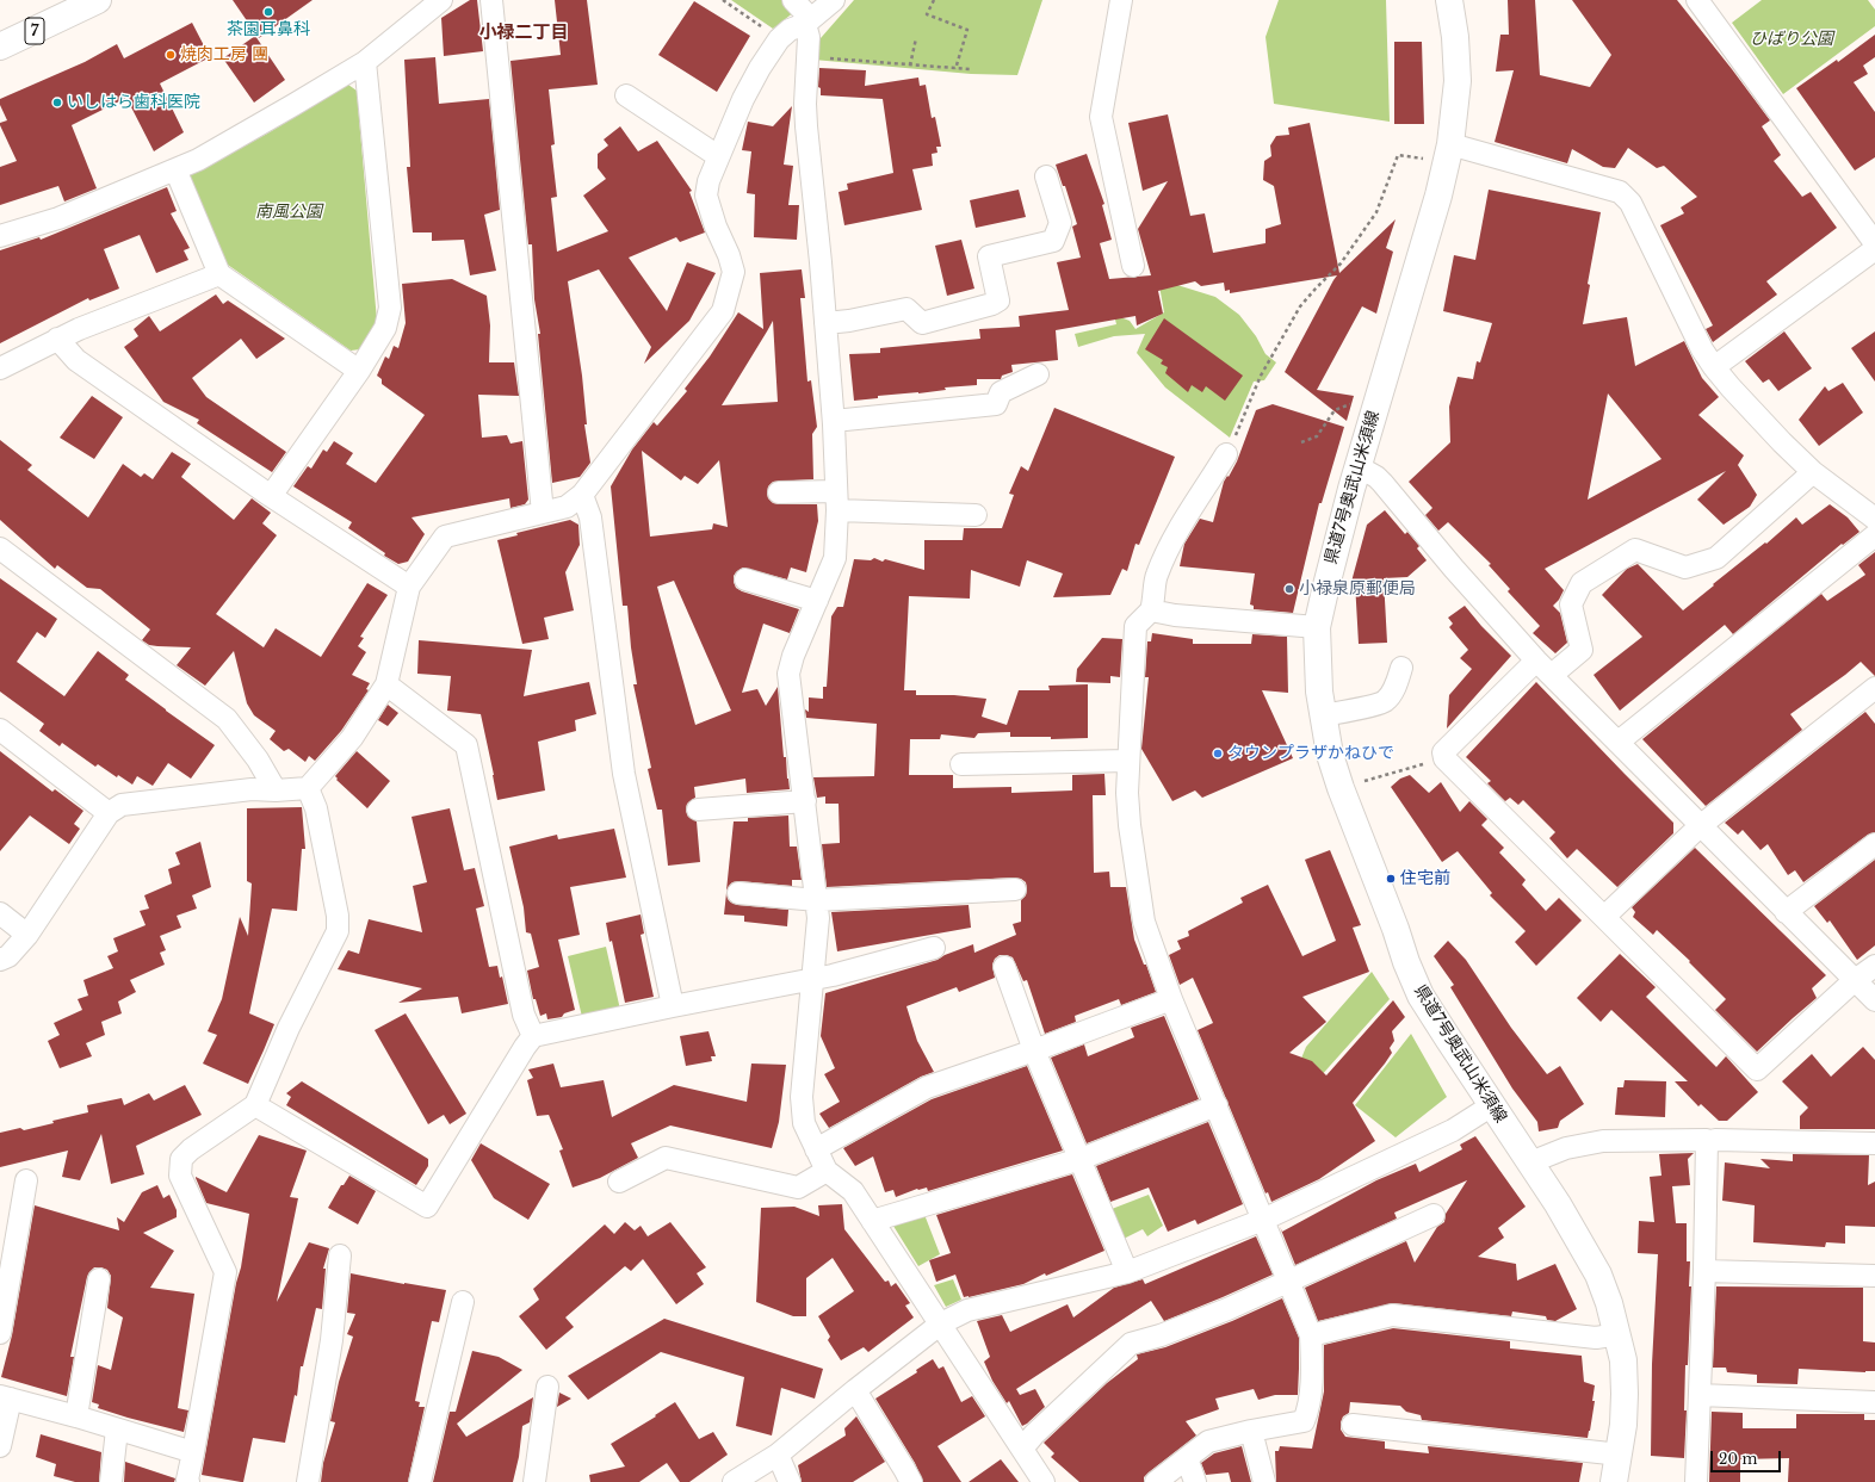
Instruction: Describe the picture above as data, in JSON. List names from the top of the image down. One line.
{"streets":{"main road":["7","県道7号奥武山米須線"]},"districts":["小禄二丁目"],"parks":["ひばり公園","南風公園"],"places":["茶園耳鼻科","焼肉工房 團","いしはら歯科医院","小禄泉原郵便局","タウンプラザかねひで","住宅前"],"scale_bar":"20 m"}
